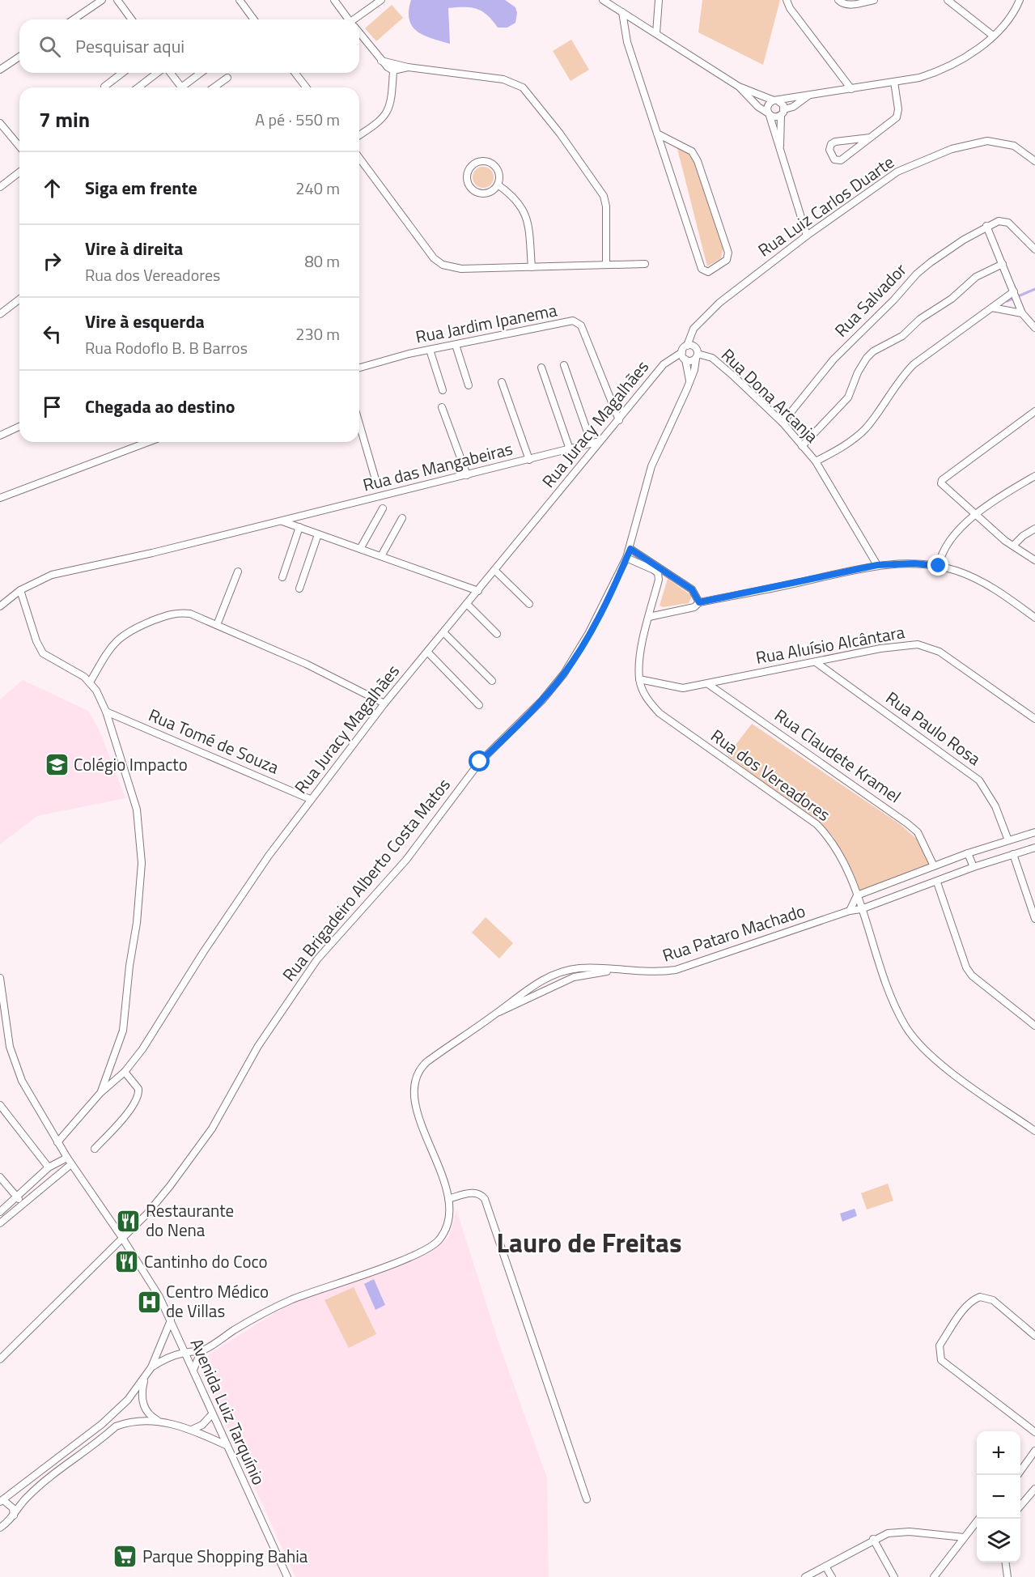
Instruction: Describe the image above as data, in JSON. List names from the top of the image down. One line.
{"streets":{"street":["Rua Luiz Carlos Duarte","Rua Salvador","Rua Jardim Ipanema","Rua Dona Arcanja","Rua Juracy Magalhães","Rua das Mangabeiras","Rua Aluísio Alcântara","Rua Paulo Rosa","Rua Tomé de Souza","Rua Claudete Kramel","Rua dos Vereadores","Rua Brigadeiro Alberto Costa Matos","Rua Pataro Machado","Avenida Luiz Tarquínio"]},"crossings":[["Rua Luiz Carlos Duarte","Rua Dona Arcanja"],["Rua Luiz Carlos Duarte","Rua Juracy Magalhães"],["Rua Luiz Carlos Duarte","Rua Brigadeiro Alberto Costa Matos"],["Rua Salvador","Rua Dona Arcanja"],["Rua Jardim Ipanema","Rua Juracy Magalhães"],["Rua Dona Arcanja","Rua Juracy Magalhães"],["Rua Dona Arcanja","Rua Brigadeiro Alberto Costa Matos"],["Rua Juracy Magalhães","Rua das Mangabeiras"],["Rua Juracy Magalhães","Rua Tomé de Souza"],["Rua Juracy Magalhães","Rua Brigadeiro Alberto Costa Matos"],["Rua Juracy Magalhães","Avenida Luiz Tarquínio"],["Rua Aluísio Alcântara","Rua Paulo Rosa"],["Rua Aluísio Alcântara","Rua Claudete Kramel"],["Rua Aluísio Alcântara","Rua dos Vereadores"],["Rua dos Vereadores","Rua Brigadeiro Alberto Costa Matos"],["Rua dos Vereadores","Rua Pataro Machado"],["Rua Brigadeiro Alberto Costa Matos","Avenida Luiz Tarquínio"],["Rua Pataro Machado","Avenida Luiz Tarquínio"]],"districts":["Lauro de Freitas"],"places":{"school or university":["Colégio Impacto"],"restaurant":["Restaurante do Nena","Cantinho do Coco"],"hospital":["Centro Médico de Villas"],"supermarket":["Parque Shopping Bahia"]},"page":{"search":"Pesquisar aqui","heading":["7 min","A pé · 550 m"],"list":[["Siga em frente","240 m"],["Vire à direita","Rua dos Vereadores","80 m"],["Vire à esquerda","Rua Rodoflo B. B Barros","230 m"],"Chegada ao destino"],"map_buttons":["+","−"]}}
